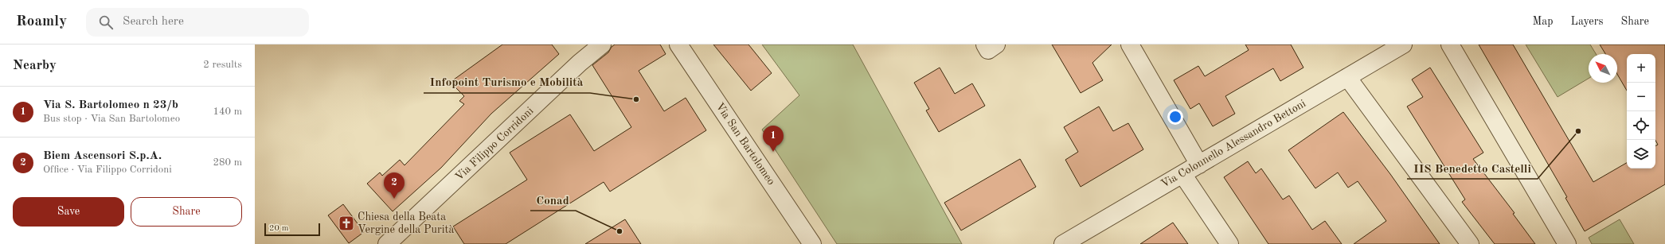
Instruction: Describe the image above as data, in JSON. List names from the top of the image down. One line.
{"streets":{"street":["Via Filippo Corridoni","Via San Bartolomeo","Via Colonnello Alessandro Bettoni"]},"places":{"other":["Infopoint Turismo e Mobilità","IIS Benedetto Castelli","Conad"],"church":["Chiesa della Beata Vergine della Purità"]},"scale_bar":"20 m","north":"top left","page":{"header":"Roamly","search":"Search here","nav":["Map","Layers","Share"],"heading":["Nearby","2 results"],"map_buttons":["+","−"],"list":[{"mark":"1","name":"Via S. Bartolomeo n 23/b","note":"Bus stop · Via San Bartolomeo","value":"140 m"},{"mark":"2","name":"Biem Ascensori S.p.A.","note":"Office · Via Filippo Corridoni","value":"280 m"}],"pins":["1","2"],"buttons":["Save","Share"],"scale":"20 m"}}
